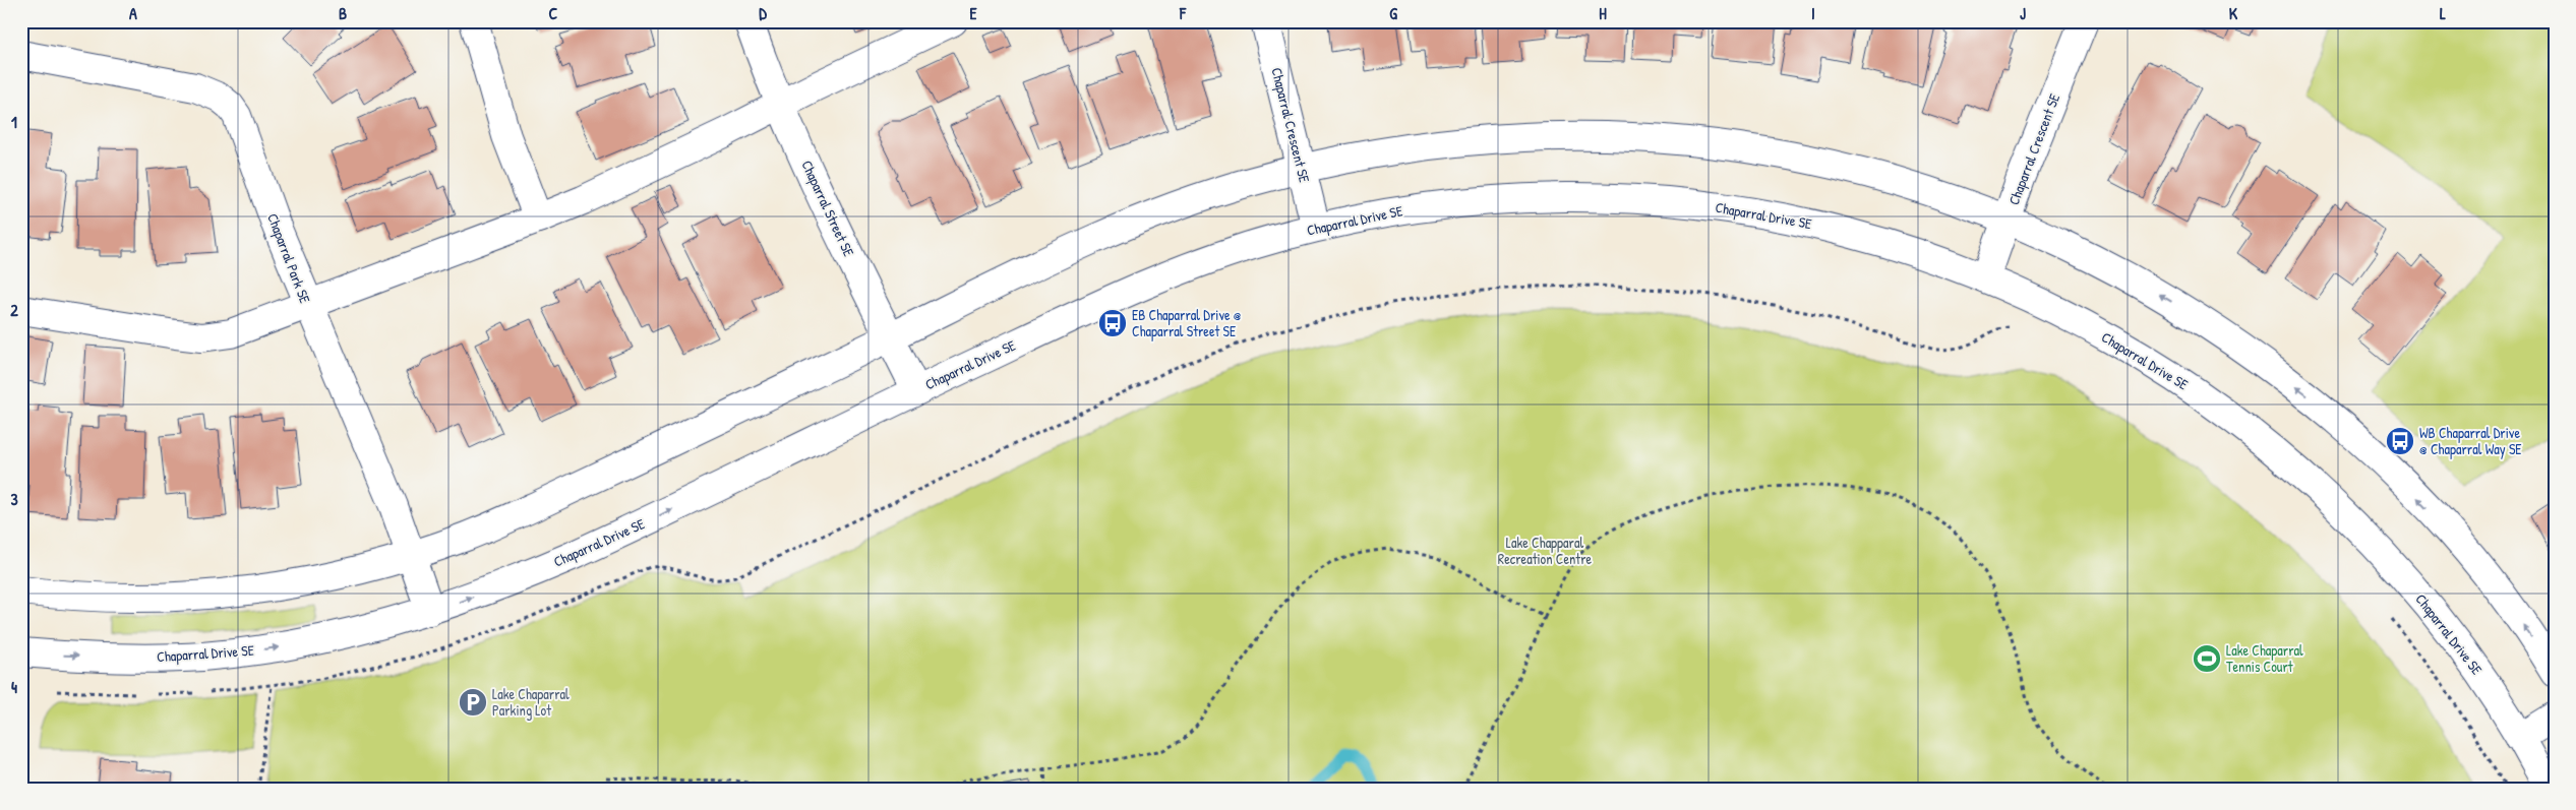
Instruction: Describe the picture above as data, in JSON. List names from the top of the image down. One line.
{"streets":{"street":["Chaparral Crescent SE","Chaparral Street SE","Chaparral Drive SE","Chaparral Park SE"]},"crossings":[["Chaparral Crescent SE","Chaparral Drive SE"],["Chaparral Street SE","Chaparral Drive SE"],["Chaparral Drive SE","Chaparral Park SE"]],"parks":["Lake Chapparal Recreation Centre"],"places":{"bus stop":["EB Chaparral Drive @ Chaparral Street SE","WB Chaparral Drive @ Chaparral Way SE"],"sports":["Lake Chaparral Tennis Court"],"parking":["Lake Chaparral Parking Lot"]},"grid":{"columns":["A","B","C","D","E","F","G","H","I","J","K","L"],"rows":["1","2","3","4"]}}
